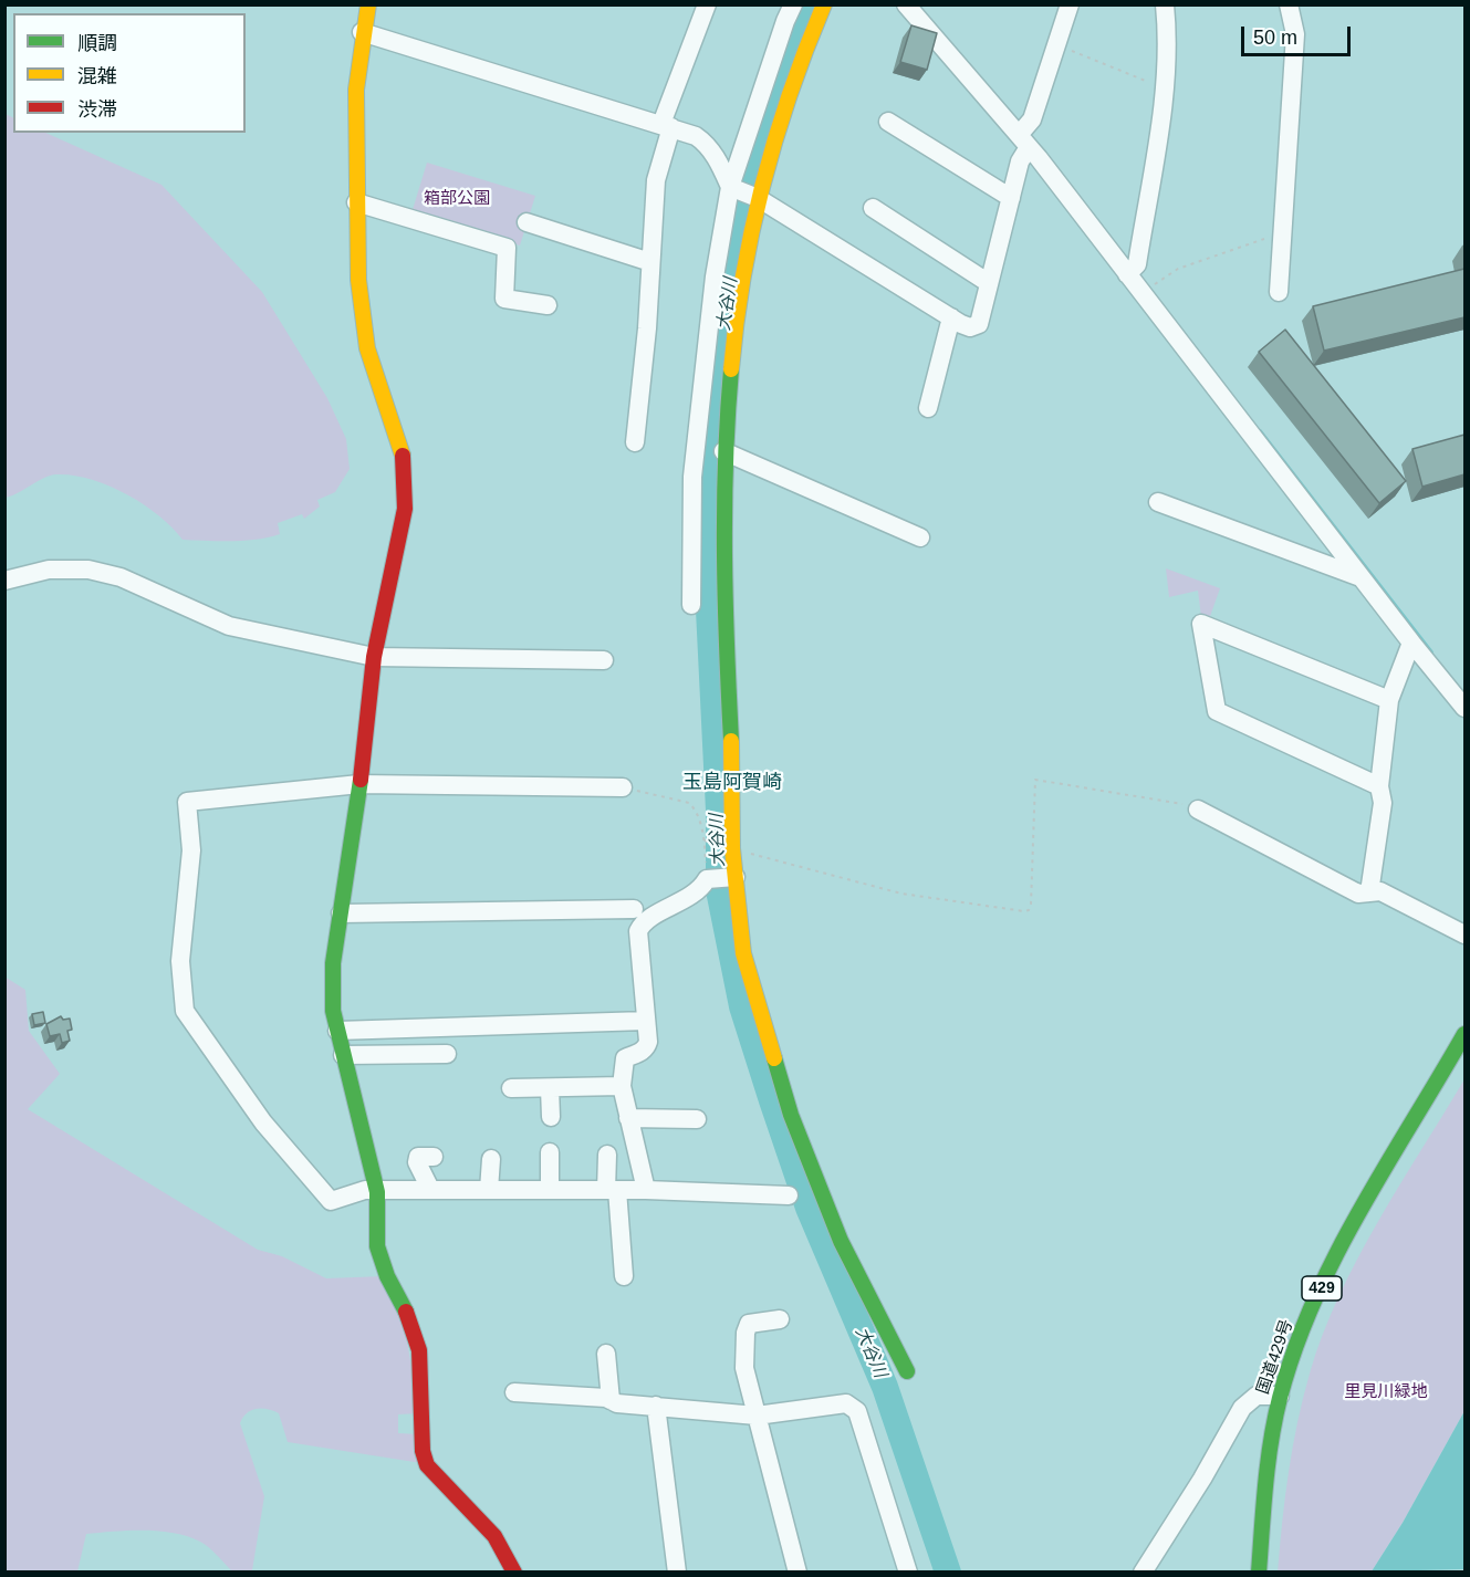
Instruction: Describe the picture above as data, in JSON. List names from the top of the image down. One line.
{"streets":{"main road":["429","国道429号"]},"districts":["玉島阿賀崎"],"water":["大谷川"],"parks":["箱部公園","里見川緑地"],"legend":["順調","混雑","渋滞"],"scale_bar":"50 m"}
